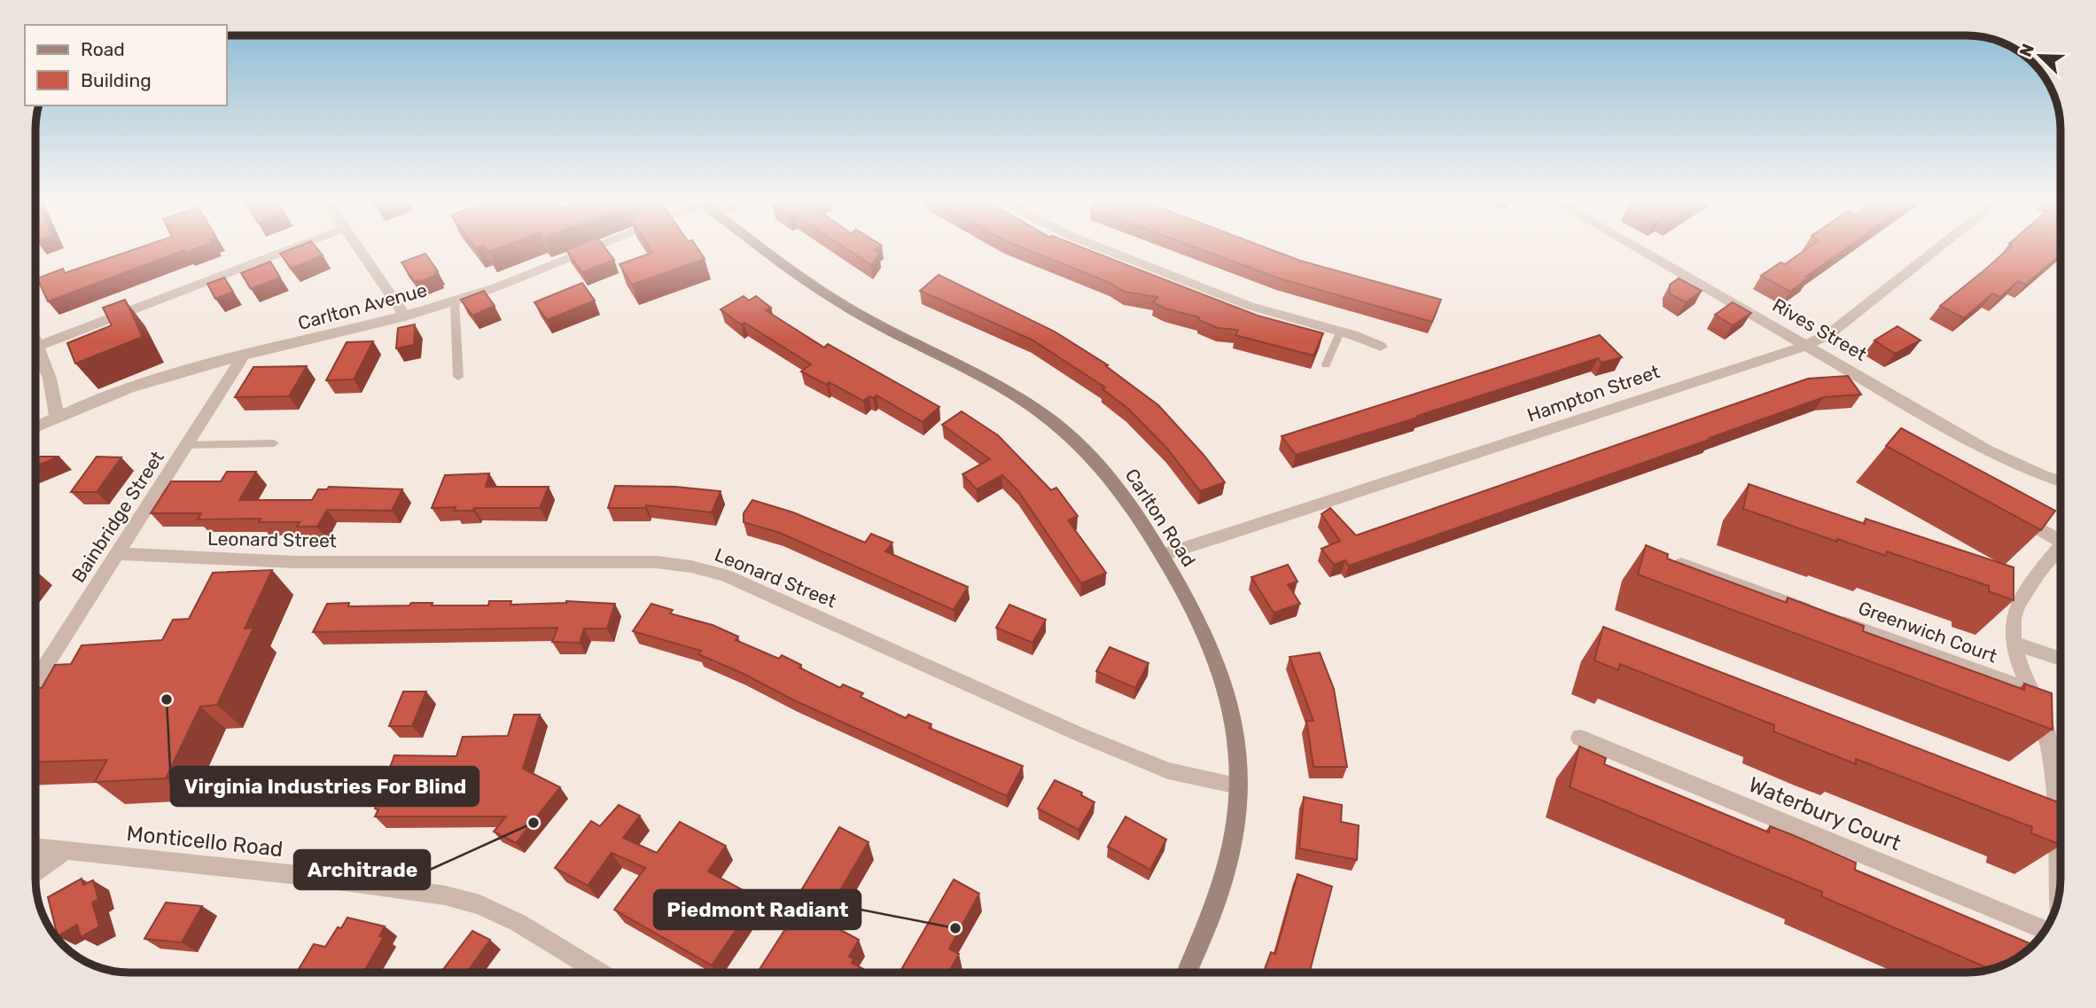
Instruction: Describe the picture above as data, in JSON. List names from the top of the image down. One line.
{"streets":{"main road":["Carlton Road"],"street":["Carlton Avenue","Rives Street","Hampton Street","Bainbridge Street","Leonard Street","Greenwich Court","Waterbury Court","Monticello Road"]},"crossings":[["Carlton Avenue","Bainbridge Street"],["Rives Street","Hampton Street"],["Hampton Street","Carlton Road"],["Bainbridge Street","Leonard Street"],["Carlton Road","Leonard Street"]],"places":["Virginia Industries For Blind","Architrade","Piedmont Radiant"],"legend":["Road","Building"],"north":"top left"}
